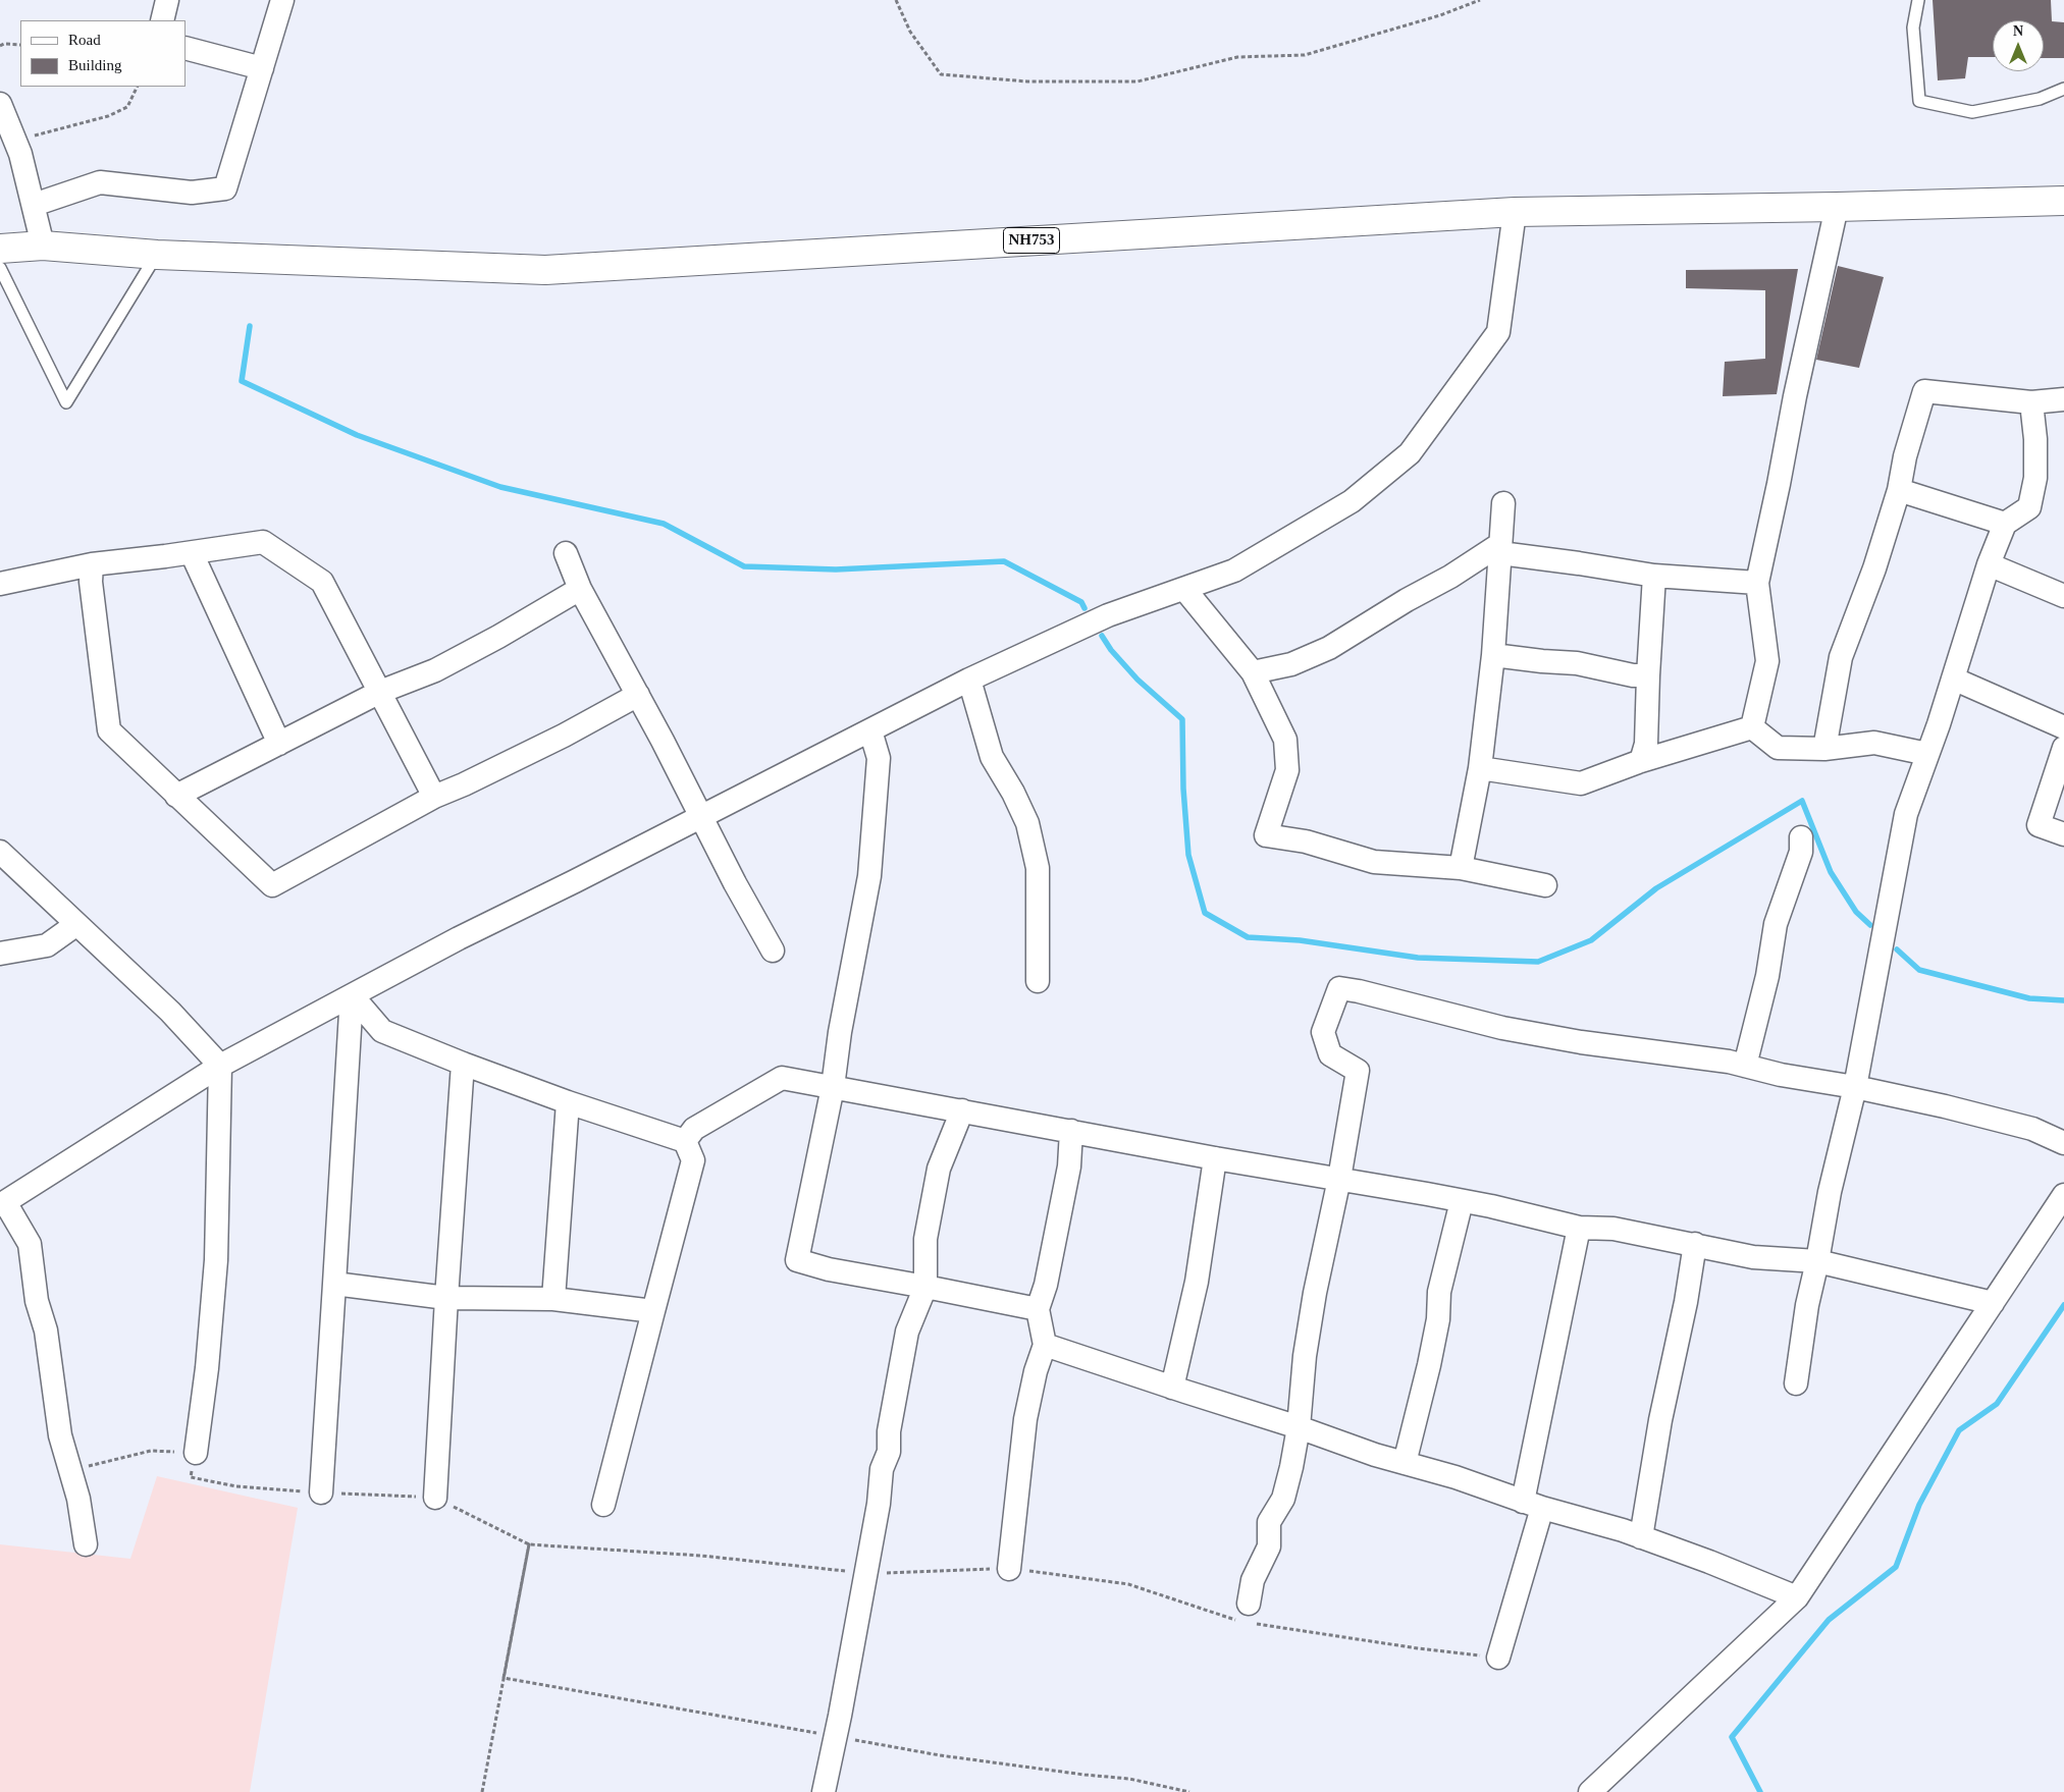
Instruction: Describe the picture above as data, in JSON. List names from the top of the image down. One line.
{"streets":{"highway":["NH753"]},"legend":["Road","Building"],"north":"top"}
